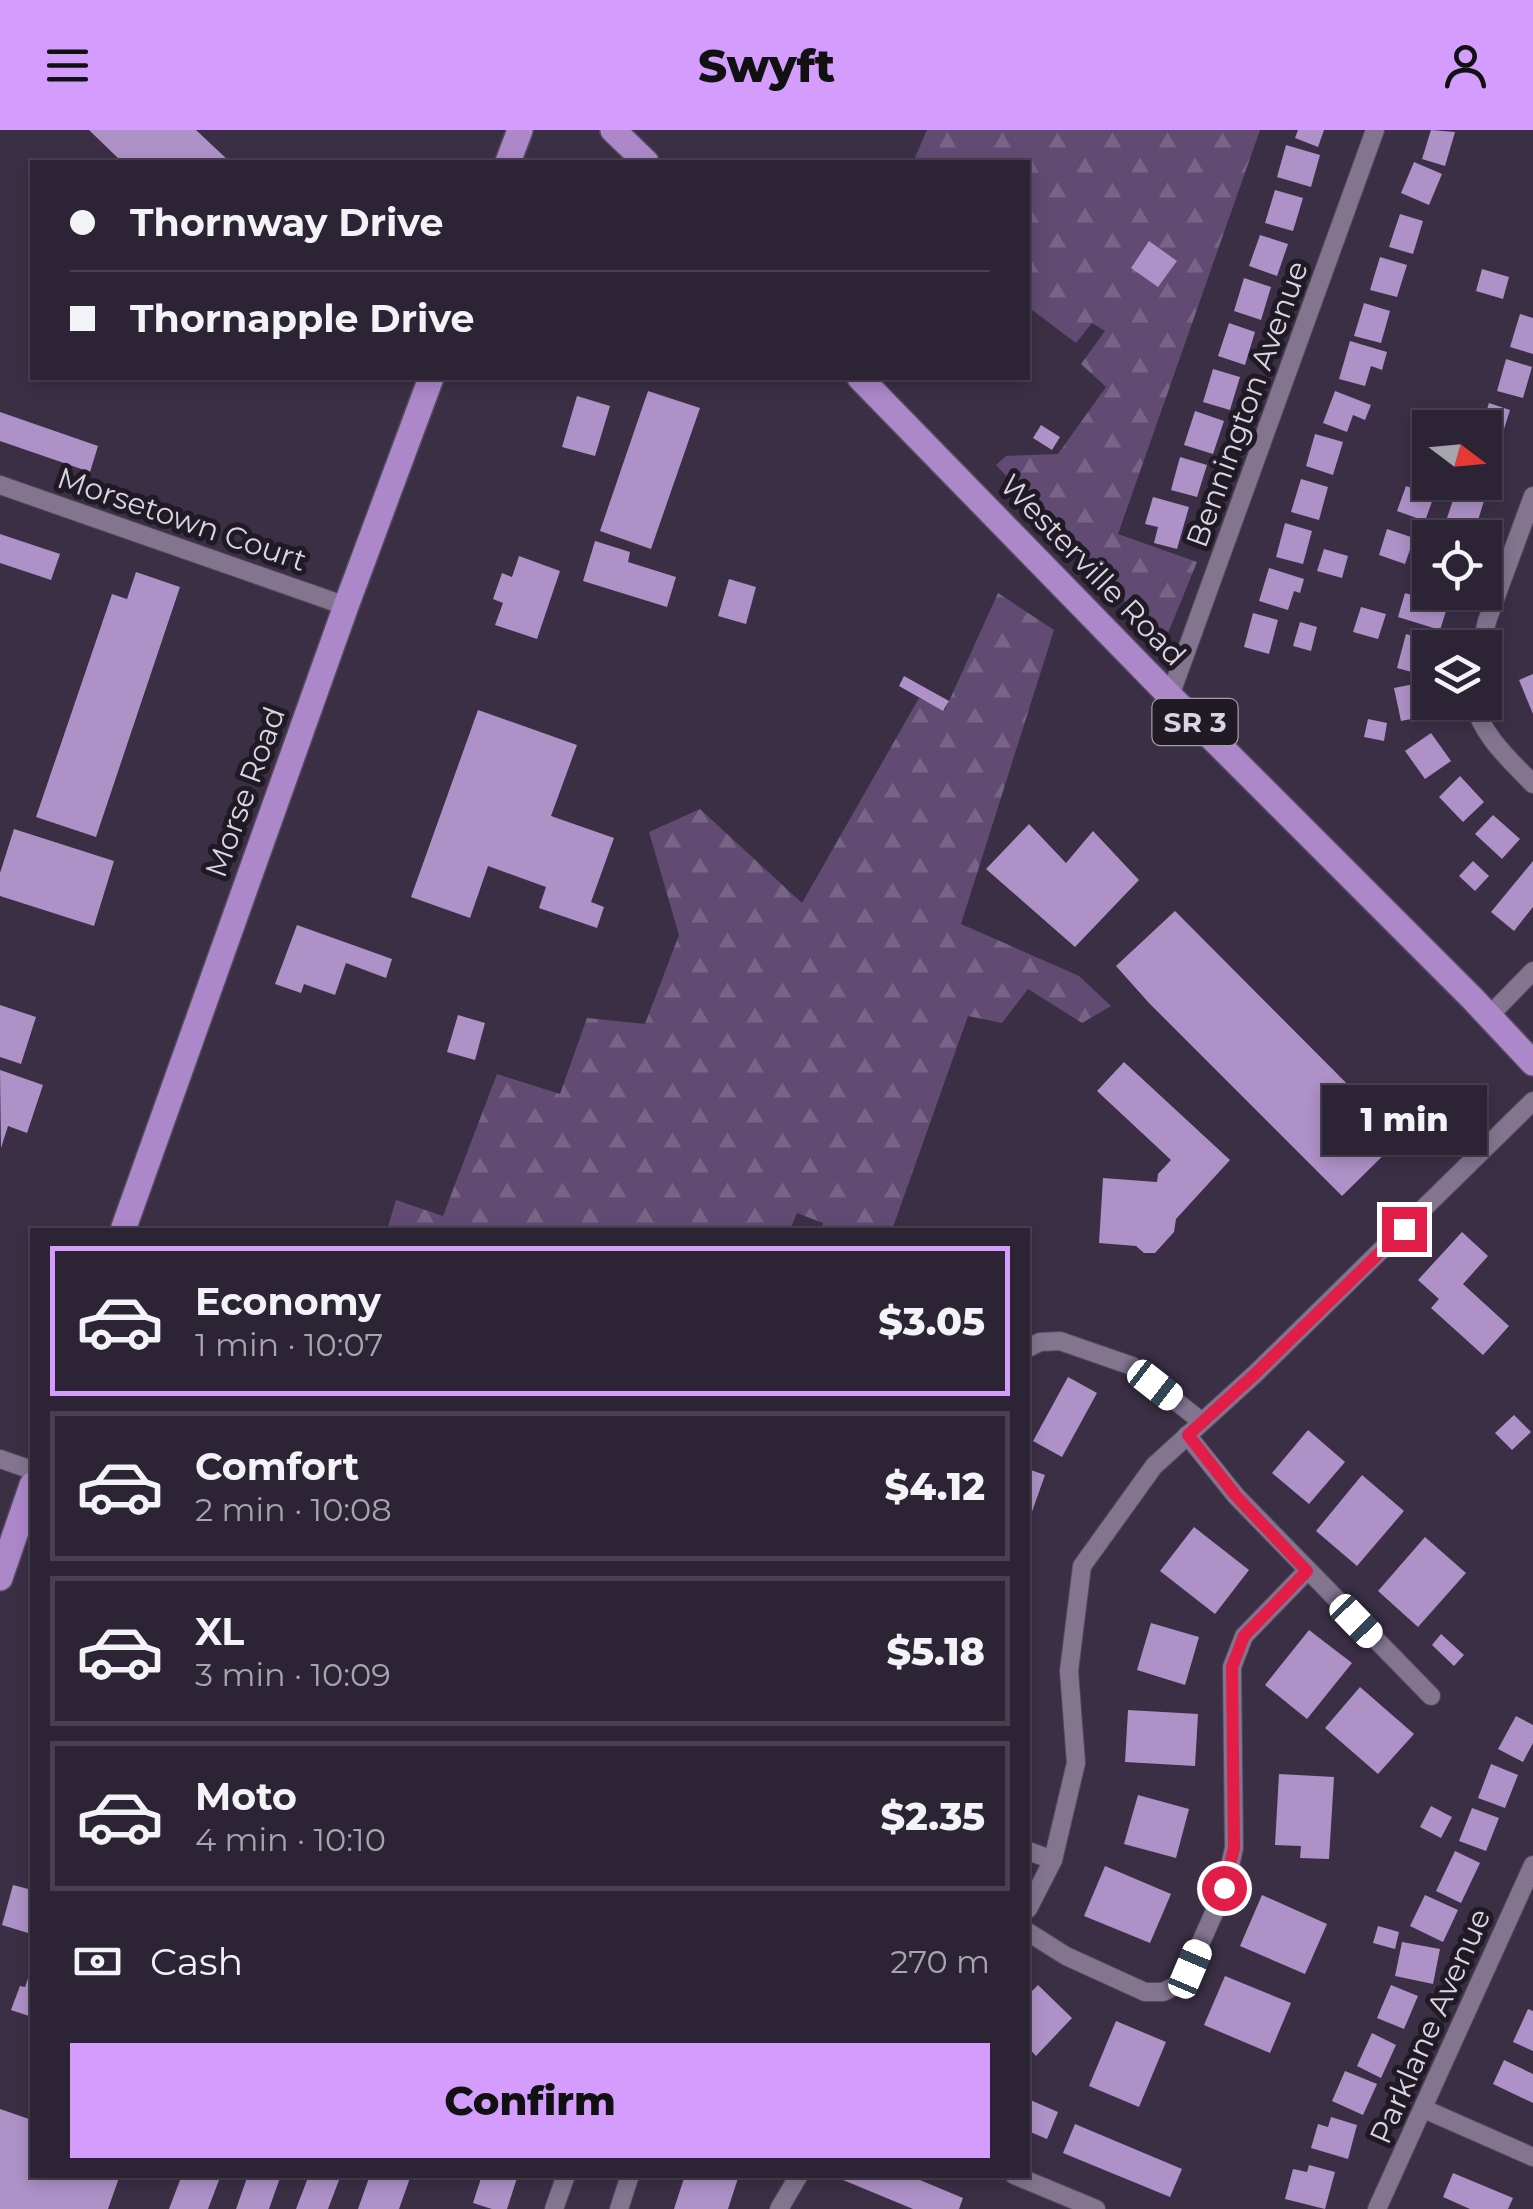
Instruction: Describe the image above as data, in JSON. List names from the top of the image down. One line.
{"streets":{"main road":["Westerville Road","SR 3","Morse Road"],"street":["Bennington Avenue","Morsetown Court","Parklane Avenue"]},"crossings":[["Bennington Avenue","Westerville Road"],["Morsetown Court","Morse Road"]],"north":"right","page":{"header":"Swyft","banner":["Thornway Drive","Thornapple Drive"],"bubble":"1 min","list":[{"name":"Economy","note":"1 min · 10:07","value":"$3.05"},{"name":"Comfort","note":"2 min · 10:08","value":"$4.12"},{"name":"XL","note":"3 min · 10:09","value":"$5.18"},{"name":"Moto","note":"4 min · 10:10","value":"$2.35"}],"pay":["Cash","270 m"],"buttons":"Confirm"}}
